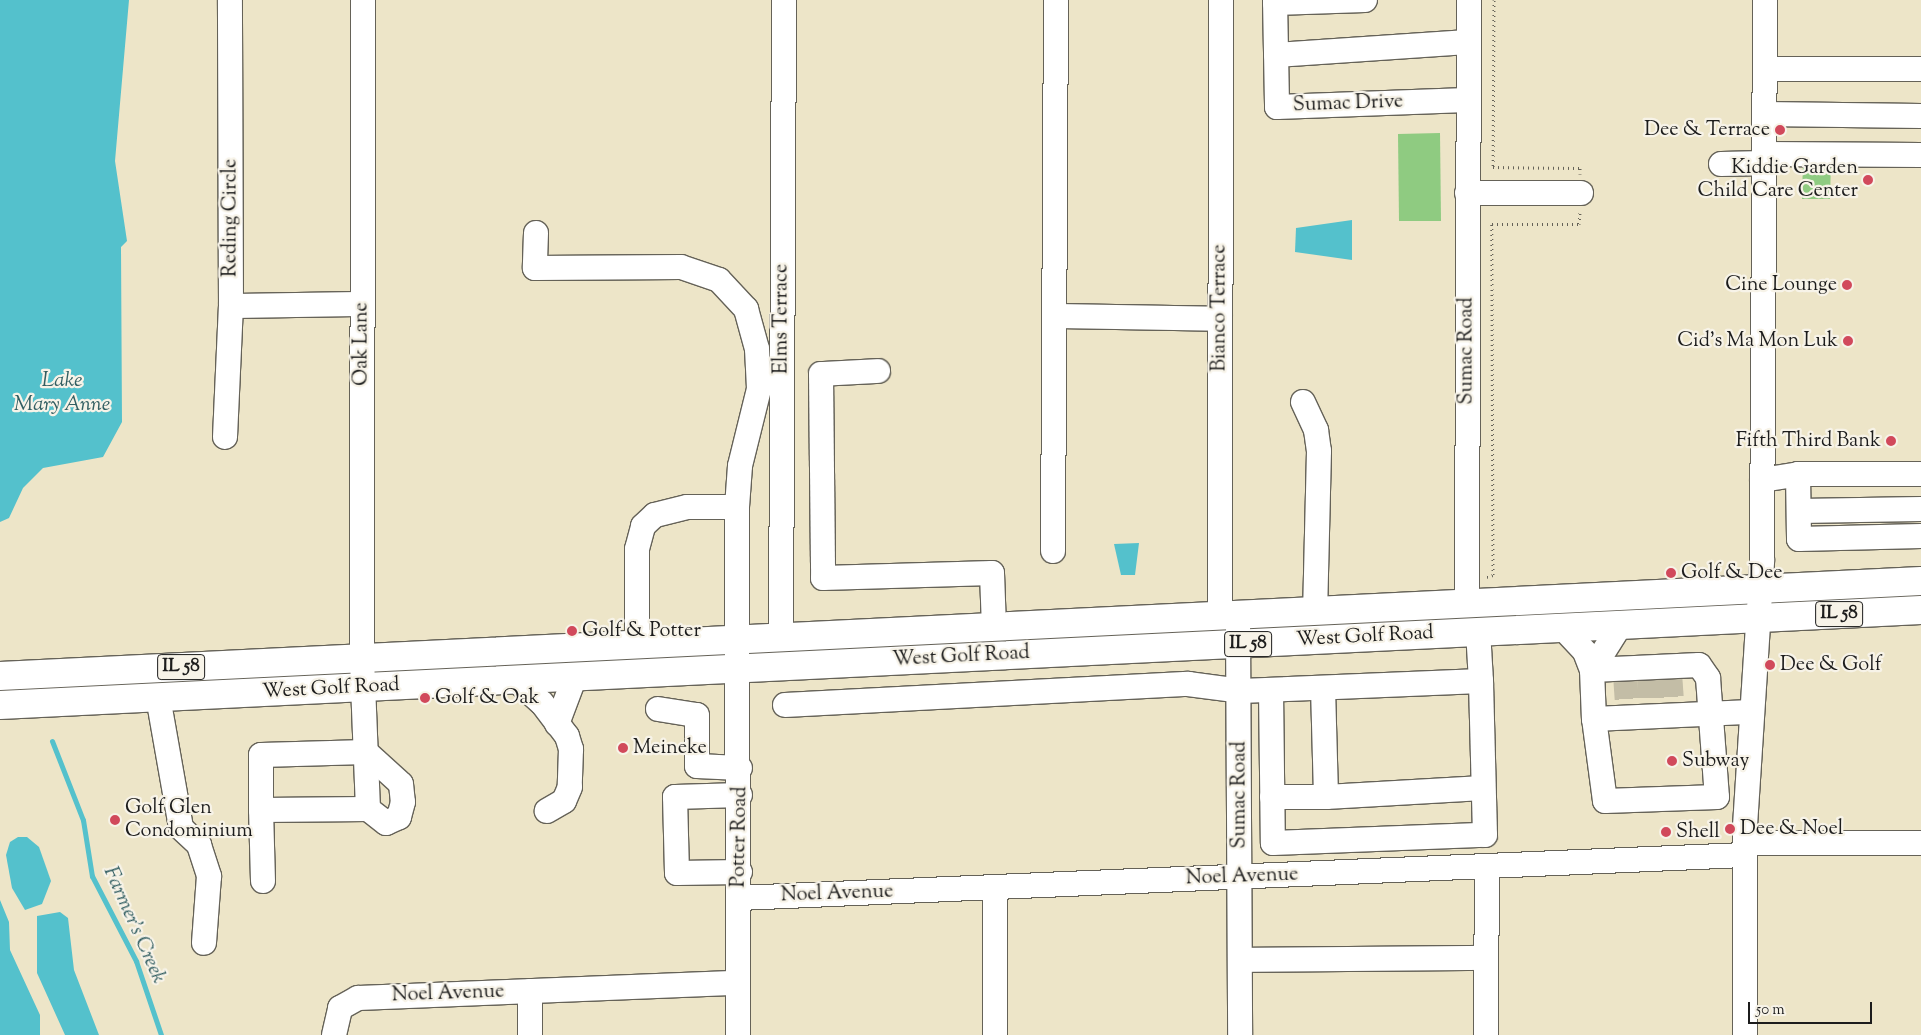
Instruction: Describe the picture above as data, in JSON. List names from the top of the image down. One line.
{"streets":{"main road":["IL 58","West Golf Road"],"street":["Sumac Drive","Reding Circle","Bianco Terrace","Elms Terrace","Oak Lane","Sumac Road","Potter Road","Noel Avenue"]},"crossings":[["Sumac Drive","Sumac Road"],["Reding Circle","Oak Lane"],["Bianco Terrace","Sumac Road"],["Bianco Terrace","West Golf Road"],["Elms Terrace","West Golf Road"],["Oak Lane","West Golf Road"],["Sumac Road","West Golf Road"],["Sumac Road","Noel Avenue"],["West Golf Road","Potter Road"],["Potter Road","Noel Avenue"]],"water":["Lake Mary Anne","Farmer's Creek"],"places":["Dee & Terrace","Kiddie Garden Child Care Center","Cine Lounge","Cid's Ma Mon Luk","Fifth Third Bank","Golf & Dee","Golf & Potter","Dee & Golf","Golf & Oak","Meineke","Subway","Golf Glen Condominium","Dee & Noel","Shell"],"scale_bar":"50 m"}
